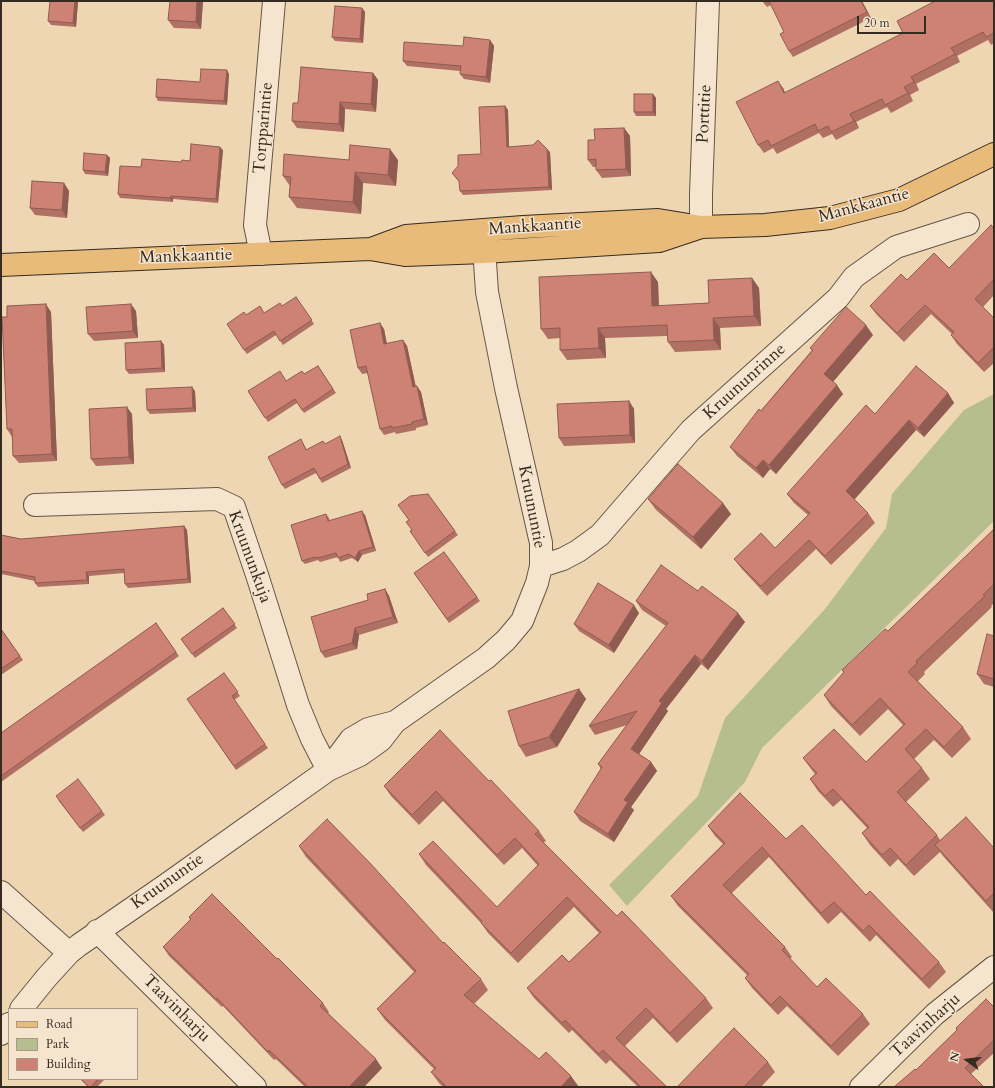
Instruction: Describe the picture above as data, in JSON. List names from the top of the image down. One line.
{"streets":{"main road":["Mankkaantie"],"street":["Porttitie","Torpparintie","Kruununrinne","Kruununtie","Kruununkuja","Taavinharju"]},"crossings":[["Porttitie","Mankkaantie"],["Torpparintie","Mankkaantie"],["Mankkaantie","Kruununtie"],["Kruununrinne","Kruununtie"],["Kruununtie","Kruununkuja"],["Kruununtie","Taavinharju"]],"legend":["Road","Park","Building"],"scale_bar":"20 m","north":"left"}
